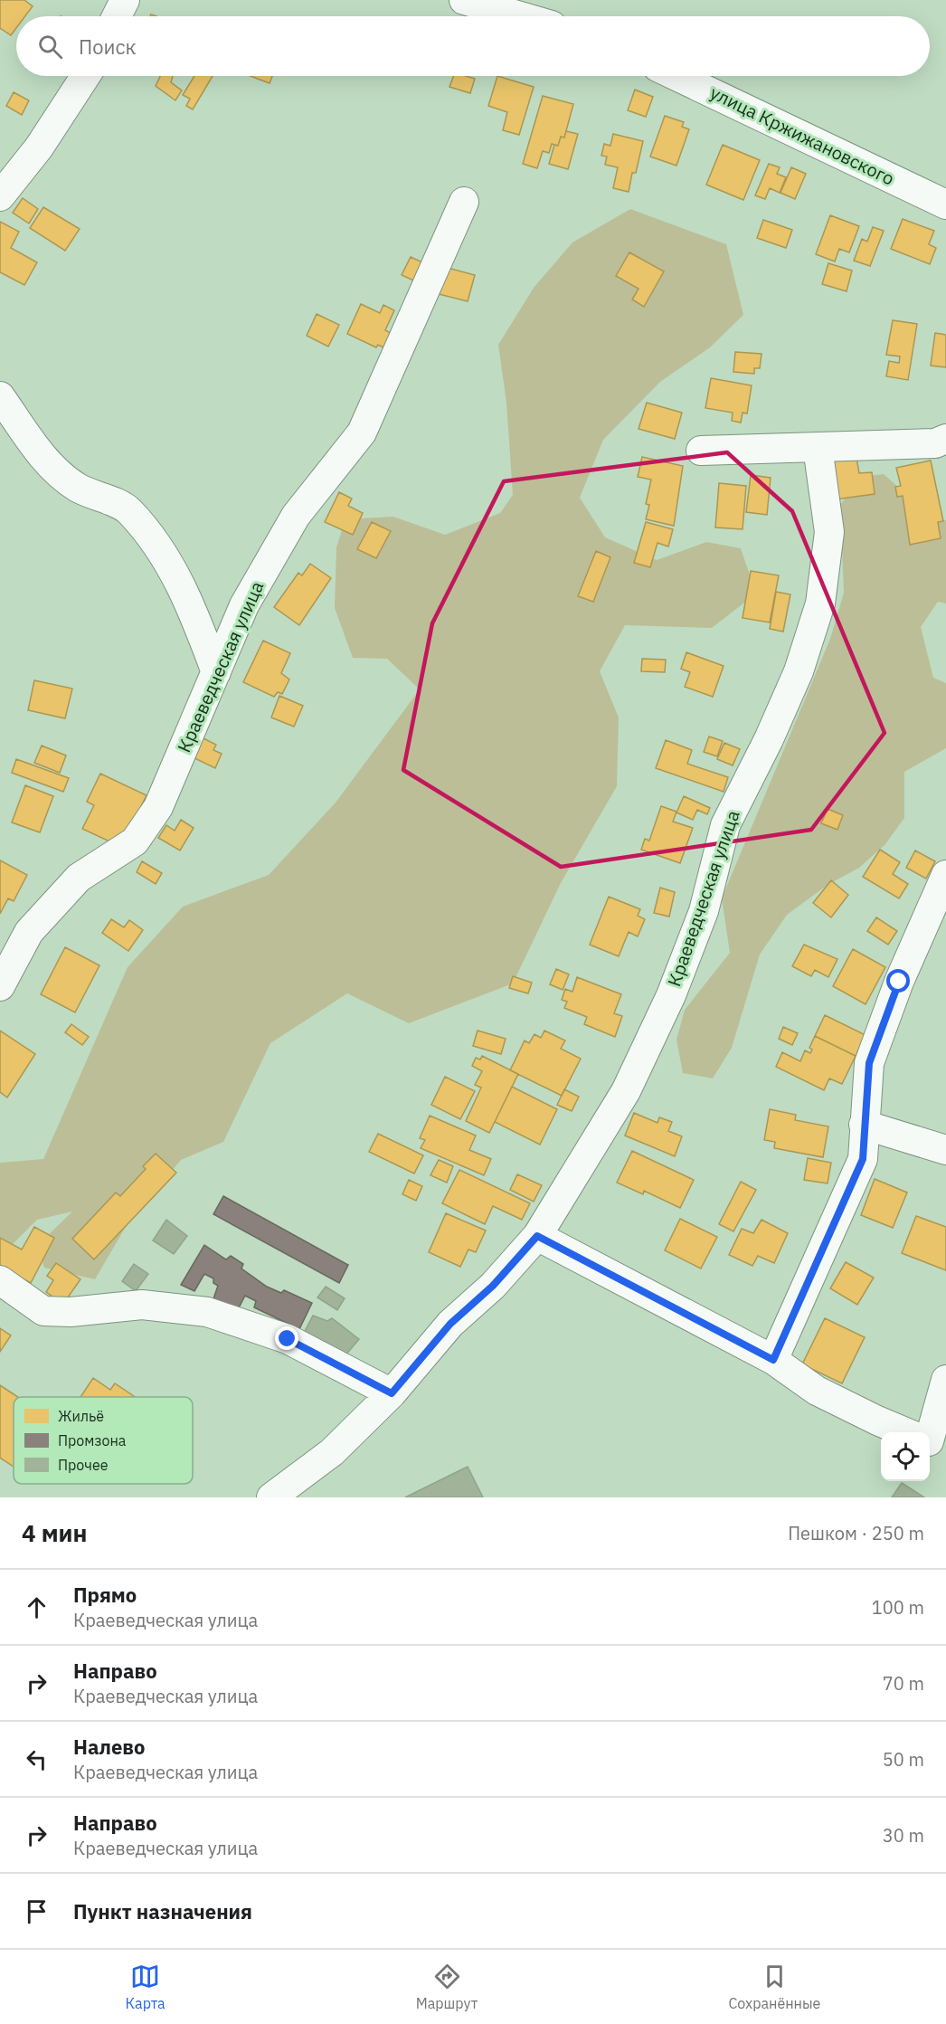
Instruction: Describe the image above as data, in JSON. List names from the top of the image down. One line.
{"streets":{"street":["улица Кржижановского","Краеведческая улица"]},"legend":["Жильё","Промзона","Прочее"],"page":{"search":"Поиск","heading":["4 мин","Пешком · 250 m"],"list":[["Прямо","Краеведческая улица","100 m"],["Направо","Краеведческая улица","70 m"],["Налево","Краеведческая улица","50 m"],["Направо","Краеведческая улица","30 m"],"Пункт назначения"],"nav":["Карта","Маршрут","Сохранённые"]}}
